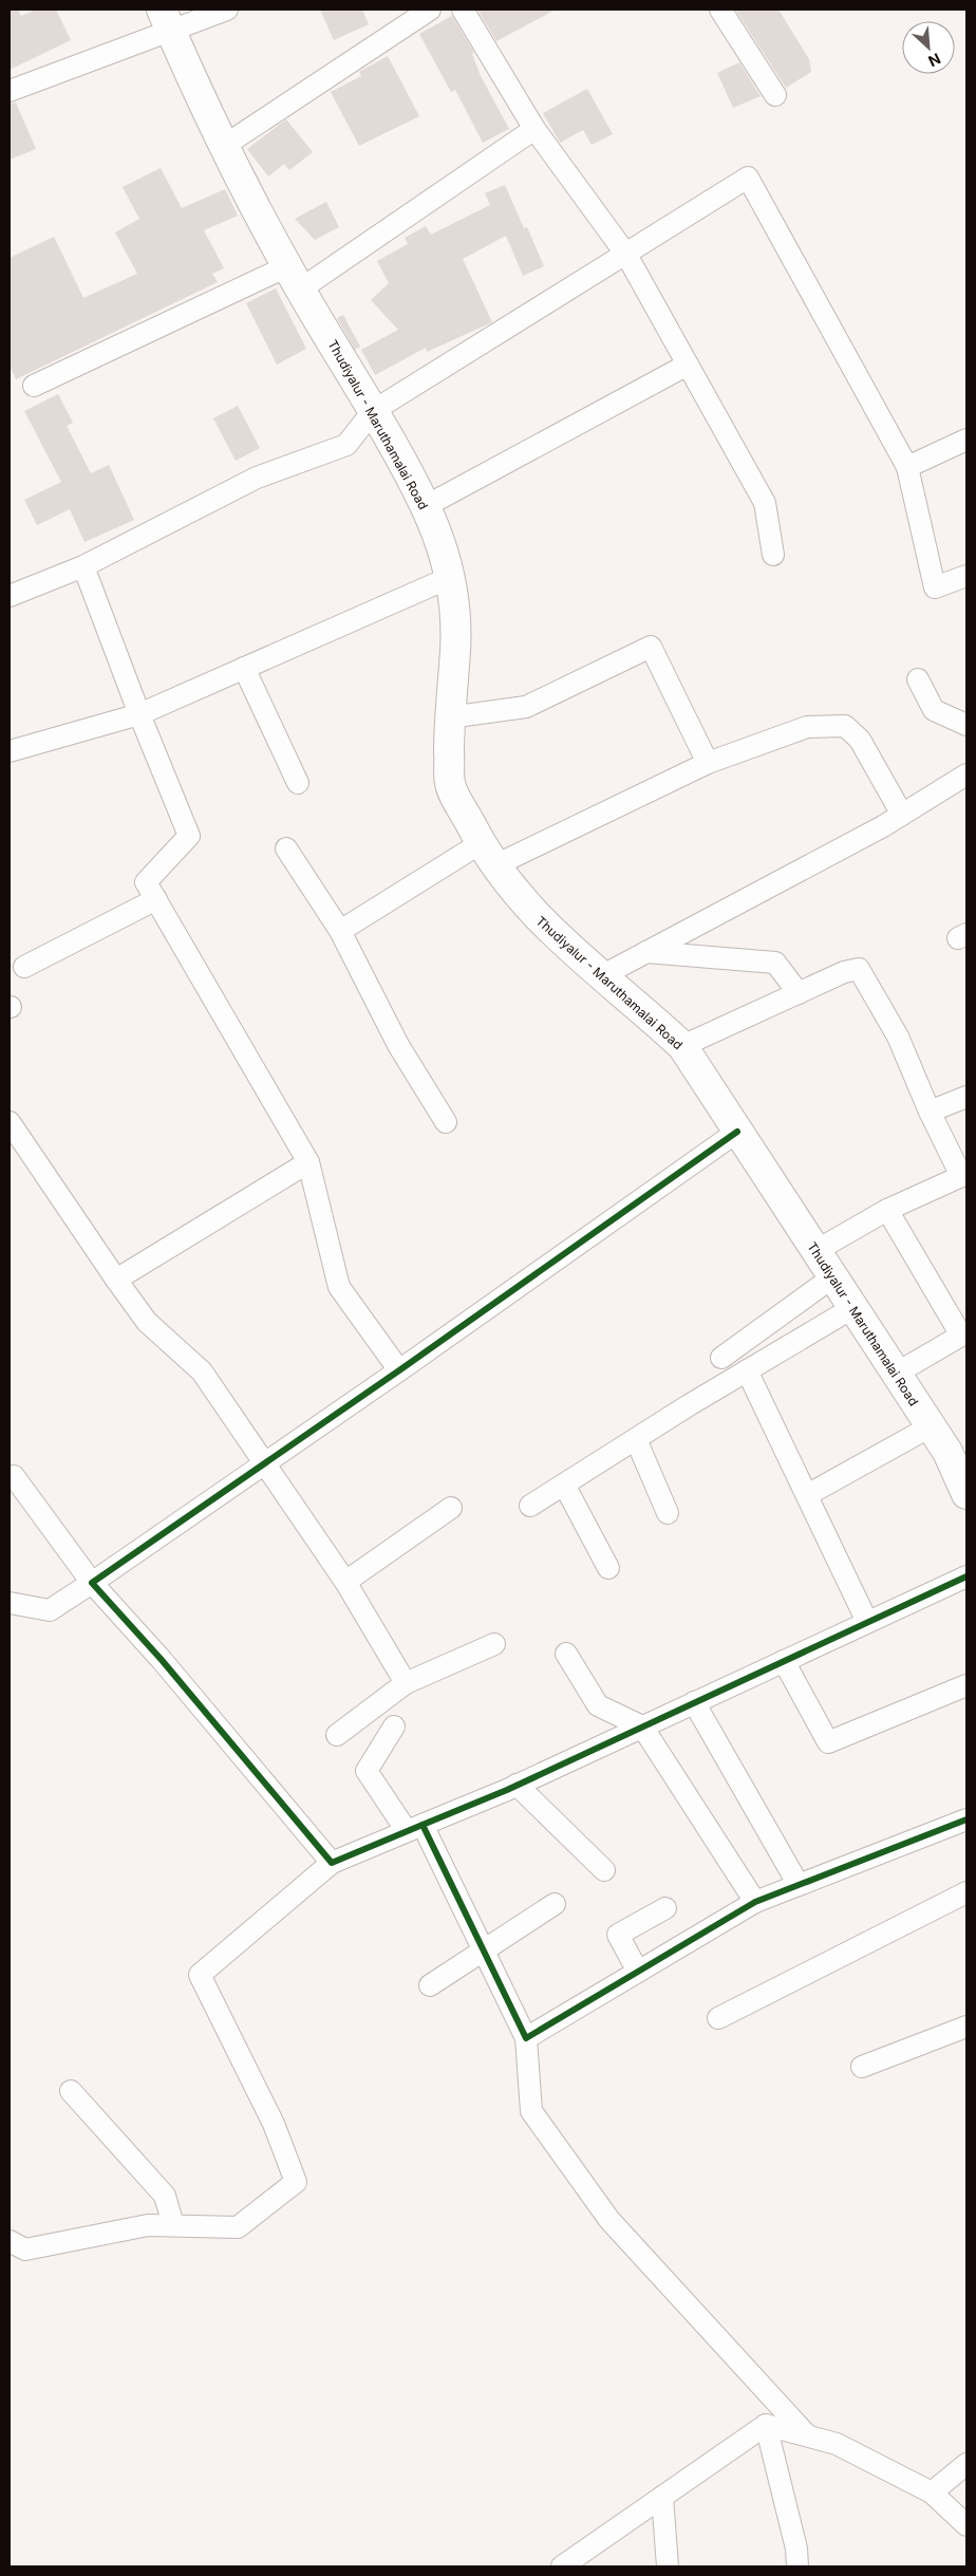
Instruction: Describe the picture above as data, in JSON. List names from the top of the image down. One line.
{"streets":{"main road":["Thudiyalur - Maruthamalai Road"]},"north":"bottom right"}
